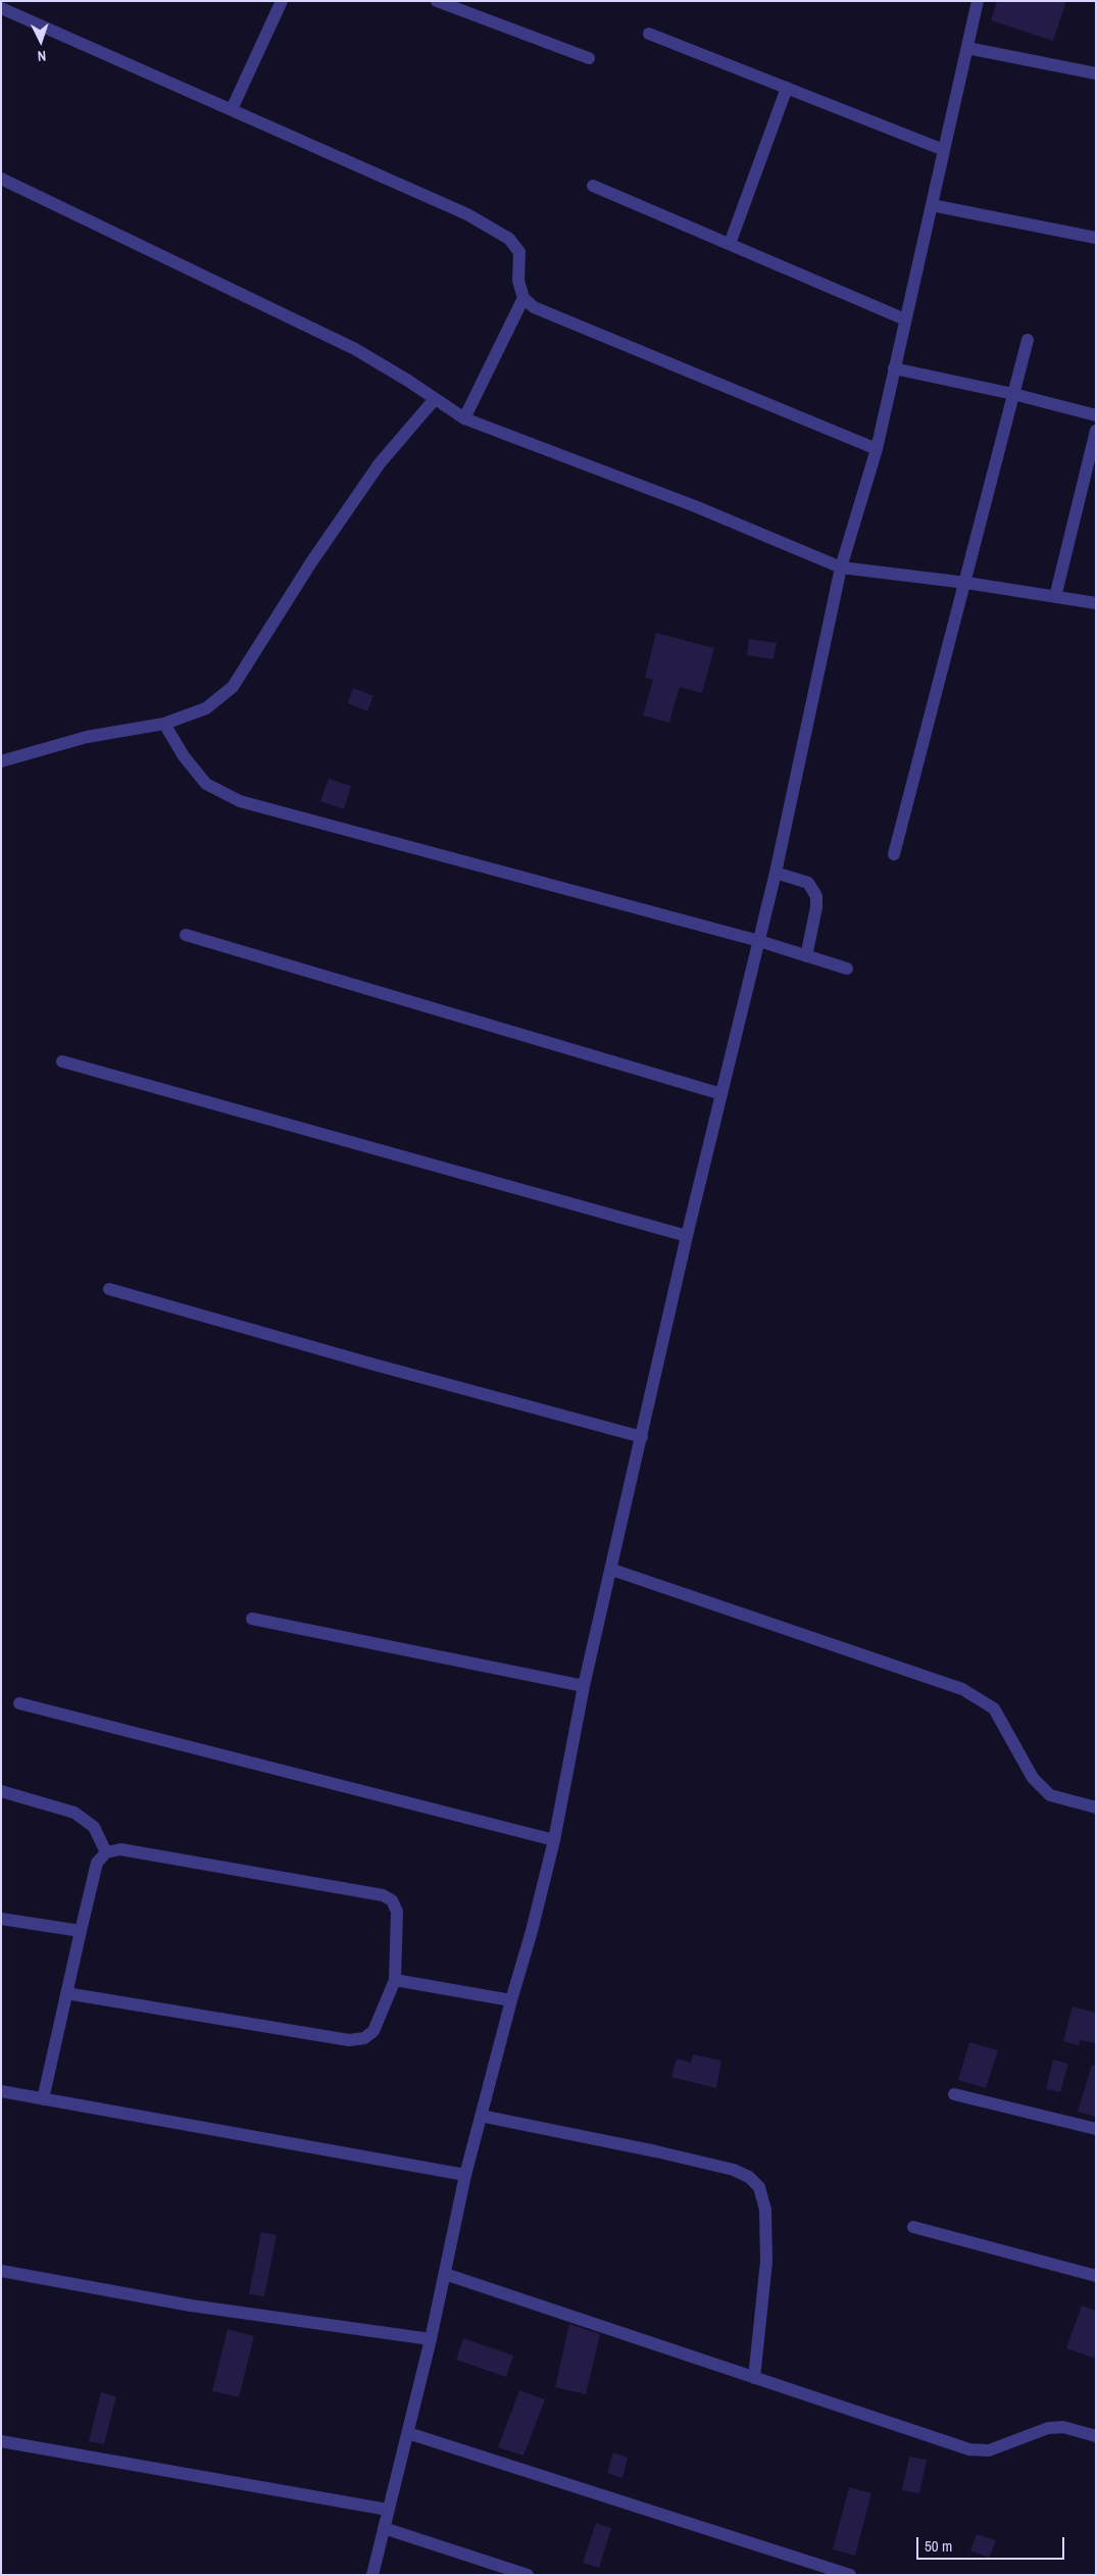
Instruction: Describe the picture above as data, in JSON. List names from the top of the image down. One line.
{"scale_bar":"50 m","north":"bottom"}
